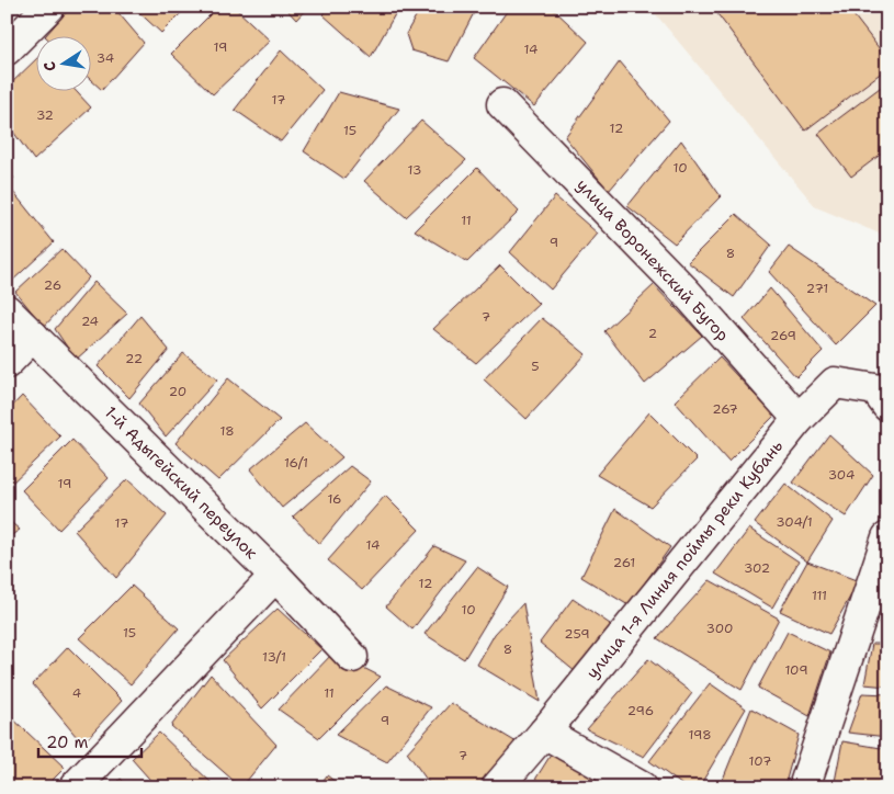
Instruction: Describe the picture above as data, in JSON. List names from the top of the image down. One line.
{"streets":{"street":["улица Воронежский Бугор","1-й Адыгейский переулок","улица 1-я Линия поймы реки Кубань"]},"crossings":[["улица Воронежский Бугор","улица 1-я Линия поймы реки Кубань"]],"house_numbers":["19","14","34","17","32","12","15","10","13","11","9","8","26","271","7","24","2","269","22","5","20","267","18","16/1","304","19","16","304/1","17","14","261","302","12","111","10","300","15","259","8","13/1","109","4","11","296","9","198","7","107"],"scale_bar":"20 m","north":"left"}
